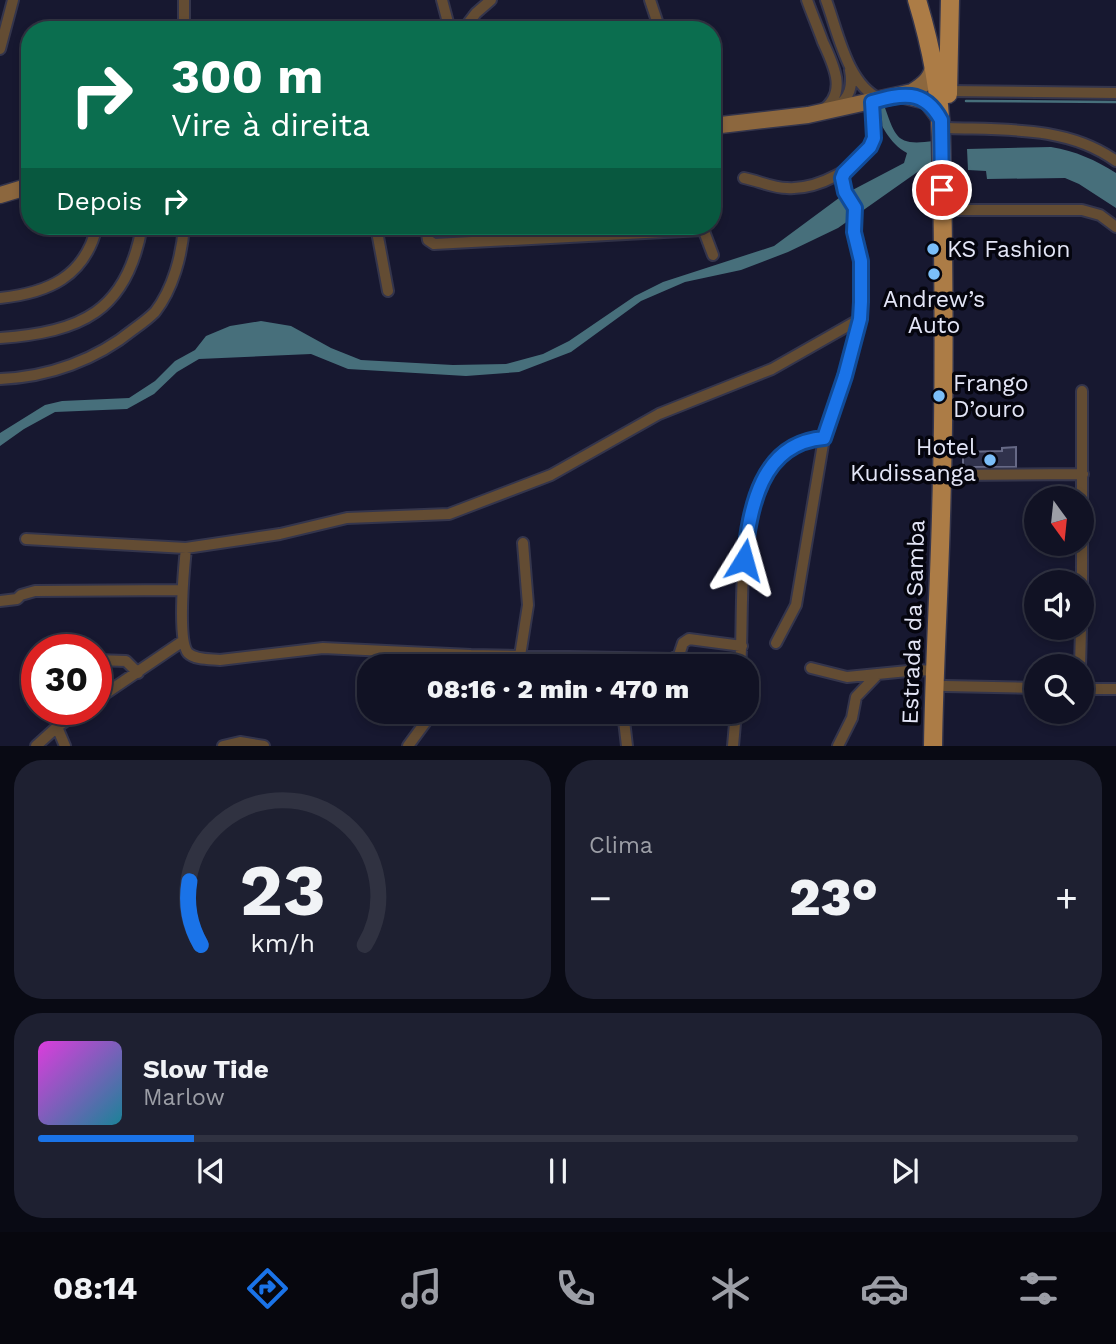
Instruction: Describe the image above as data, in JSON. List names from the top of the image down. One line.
{"streets":{"main road":["Estrada da Samba"]},"places":["KS Fashion","Andrew’s Auto","Frango D’ouro","Hotel Kudissanga"],"north":"bottom","page":{"turn":["300 m","Vire à direita"],"then":"Depois","limit":"30","trip":"08:16 · 2 min · 470 m","tile":"Clima","heat":["−","23°","+"],"song":["Slow Tide","Marlow"],"tabs":"08:14","gauge":["23","km/h"]}}
